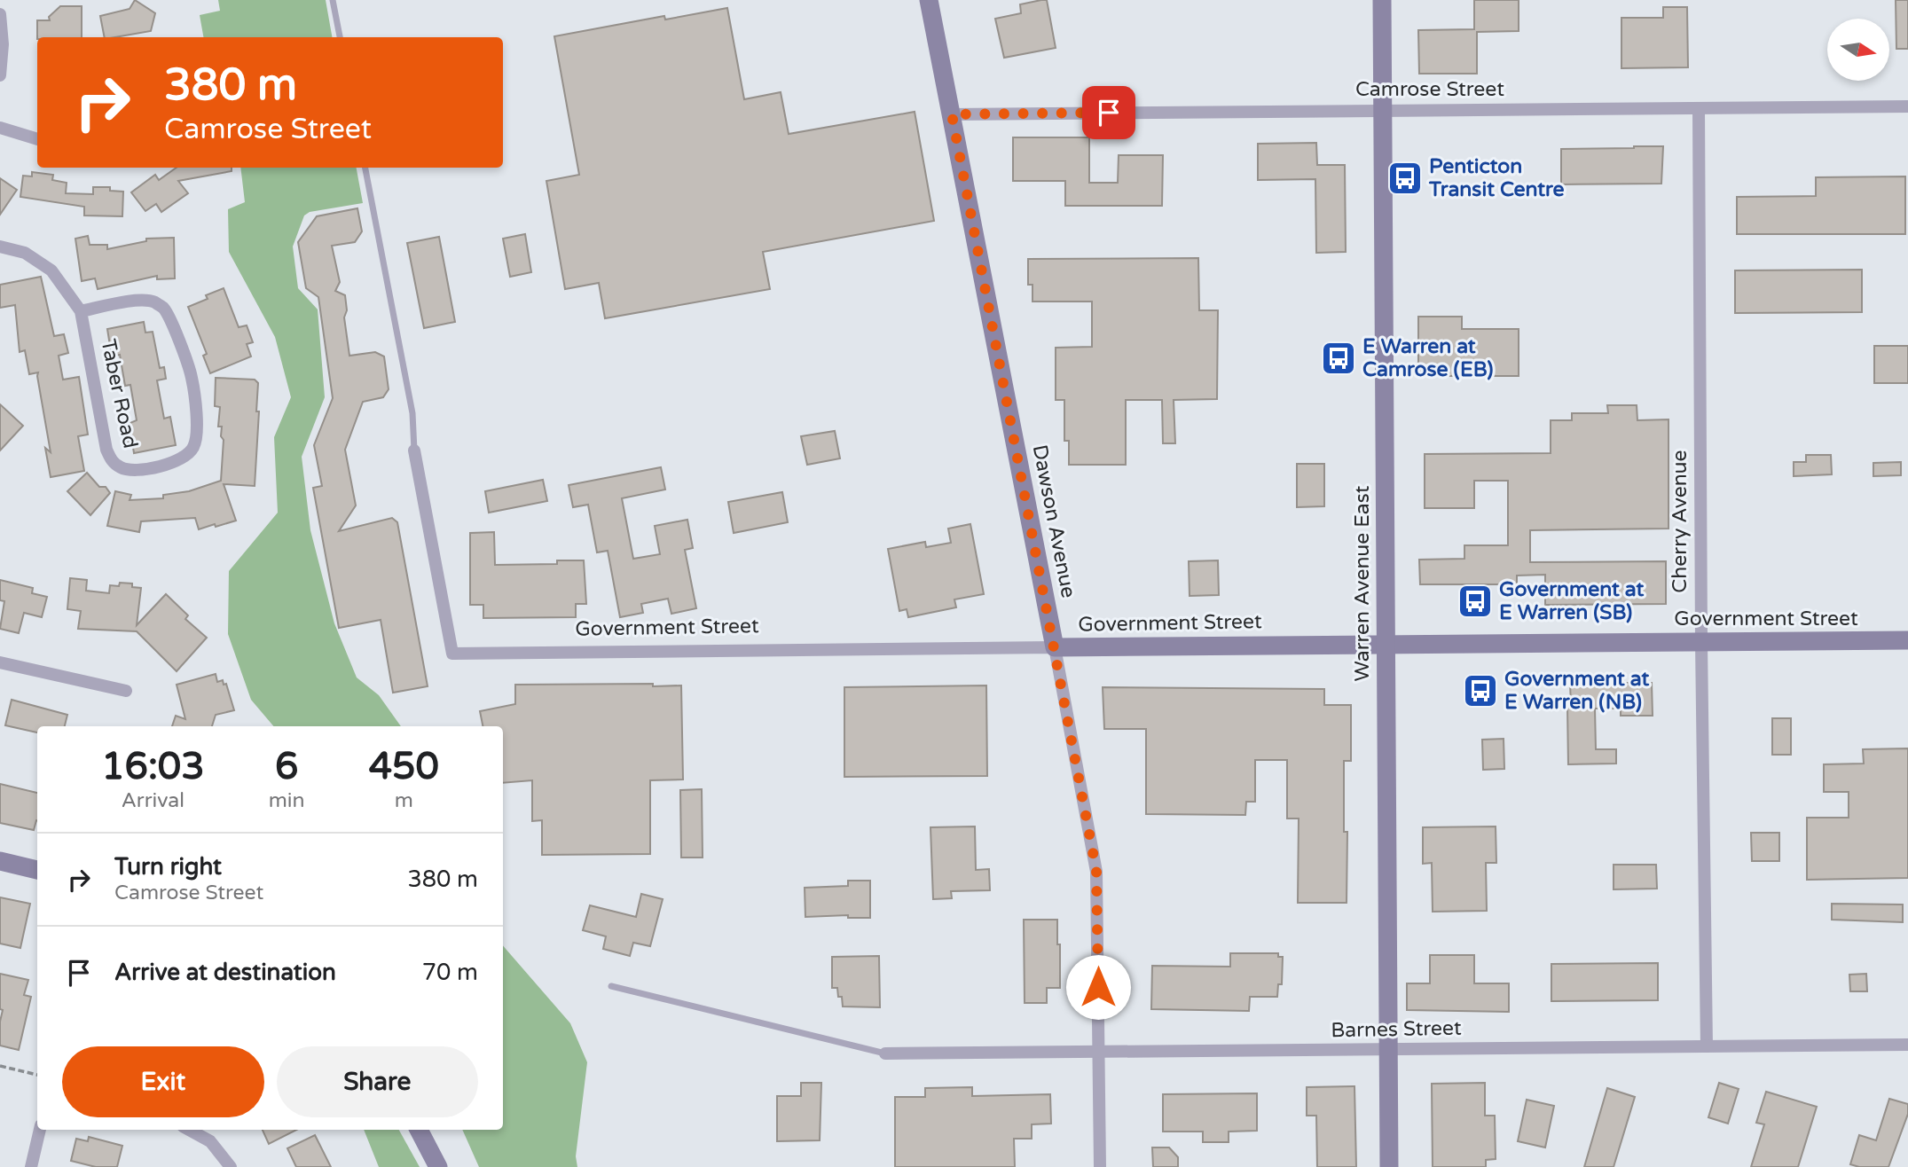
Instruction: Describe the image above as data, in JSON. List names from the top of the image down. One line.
{"streets":{"street":["Camrose Street","Taber Road","Dawson Avenue","Cherry Avenue","Warren Avenue East","Government Street","Barnes Street"]},"crossings":[["Camrose Street","Dawson Avenue"],["Camrose Street","Cherry Avenue"],["Camrose Street","Warren Avenue East"],["Dawson Avenue","Government Street"],["Dawson Avenue","Barnes Street"],["Cherry Avenue","Government Street"],["Cherry Avenue","Barnes Street"],["Warren Avenue East","Government Street"],["Warren Avenue East","Barnes Street"]],"places":{"bus stop":["Penticton Transit Centre","E Warren at Camrose (EB)","Government at E Warren (SB)","Government at E Warren (NB)"]},"north":"right","page":{"turn":["380 m","Camrose Street"],"eta":["16:03","Arrival","6","min","450","m"],"list":[{"name":"Turn right","note":"Camrose Street","value":"380 m"},{"name":"Arrive at destination","value":"70 m"}],"buttons":["Exit","Share"]}}
